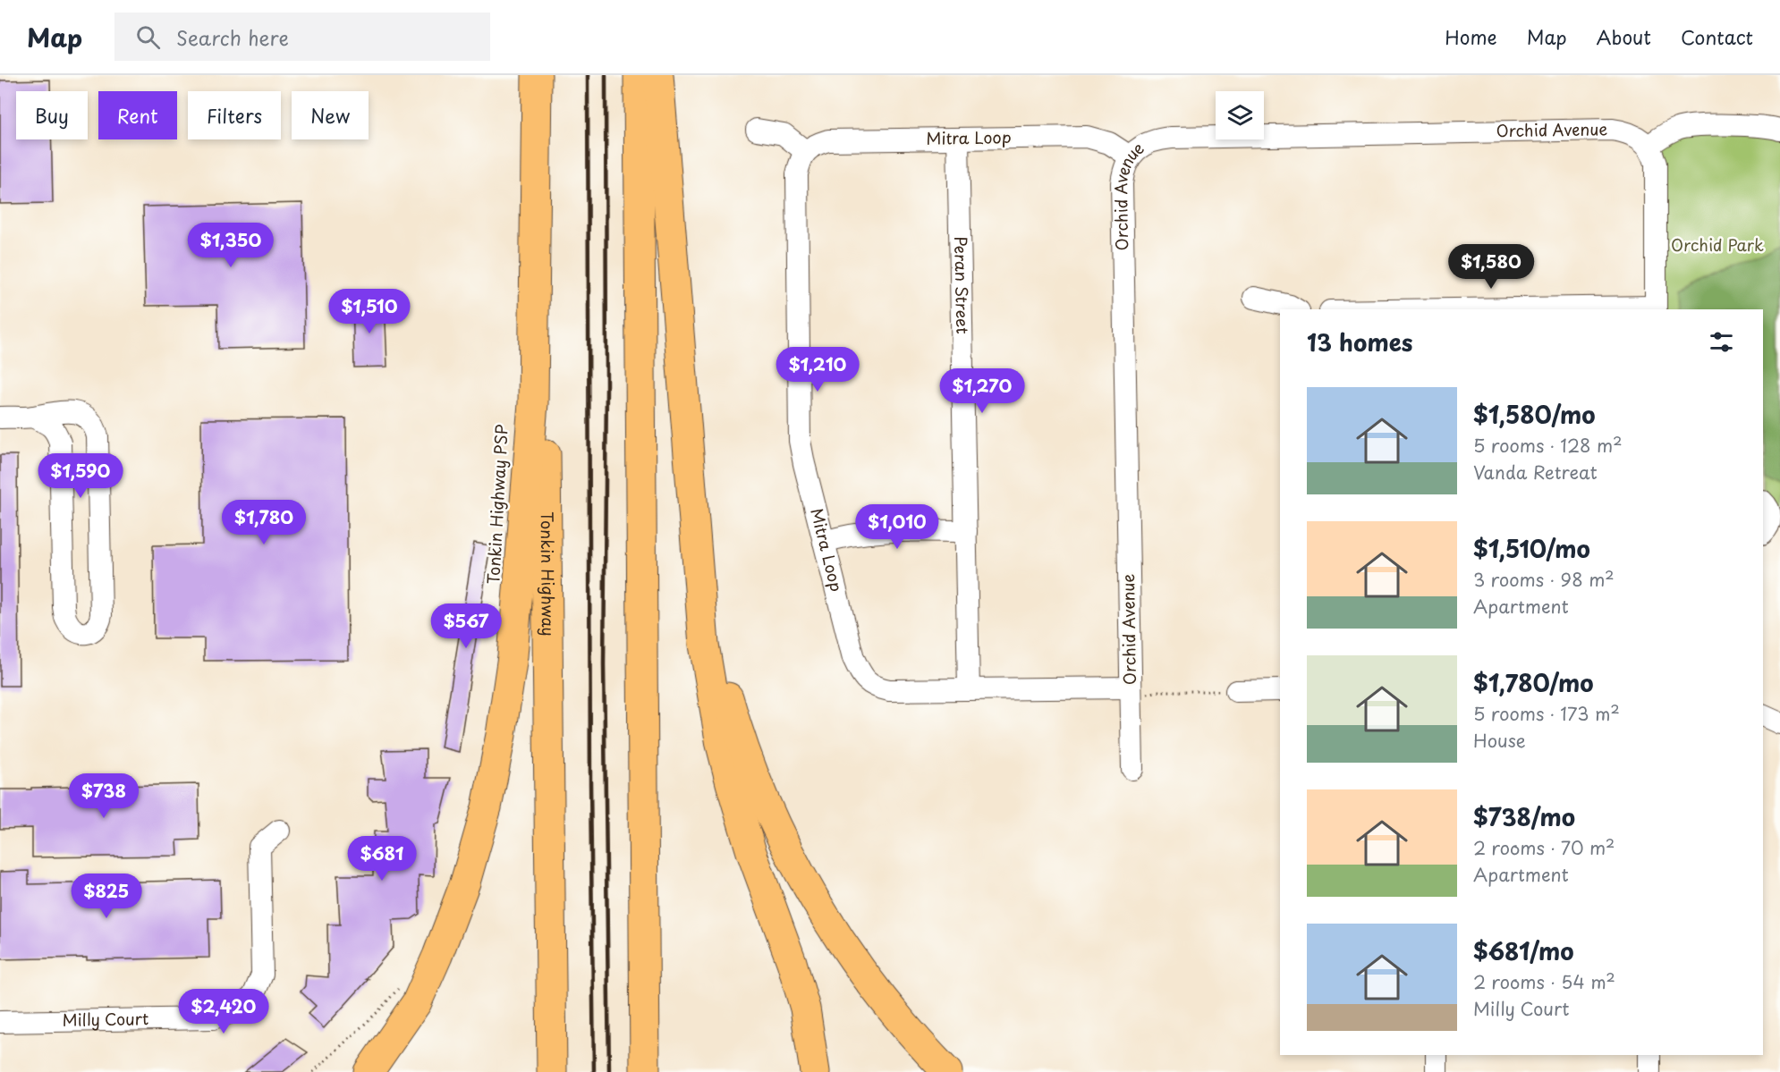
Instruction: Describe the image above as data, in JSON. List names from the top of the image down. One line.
{"streets":{"highway":["Tonkin Highway"],"street":["Orchid Avenue","Mitra Loop","Peran Street","Milly Court"]},"crossings":[["Orchid Avenue","Mitra Loop"],["Mitra Loop","Peran Street"]],"parks":["Orchid Park"],"page":{"header":"Map","search":"Search here","nav":["Home","Map","About","Contact"],"chip":["Buy","Rent","Filters","New"],"price":["$1,350","$1,580","$1,510","$1,210","$1,270","$1,590","$1,780","$1,010","$567","$738","$681","$825","$2,420"],"heading":"13 homes","list":[{"name":"$1,580/mo","note":"5 rooms · 128 m² · Vanda Retreat"},{"name":"$1,510/mo","note":"3 rooms · 98 m² · Apartment"},{"name":"$1,780/mo","note":"5 rooms · 173 m² · House"},{"name":"$738/mo","note":"2 rooms · 70 m² · Apartment"},{"name":"$681/mo","note":"2 rooms · 54 m² · Milly Court"}]}}
